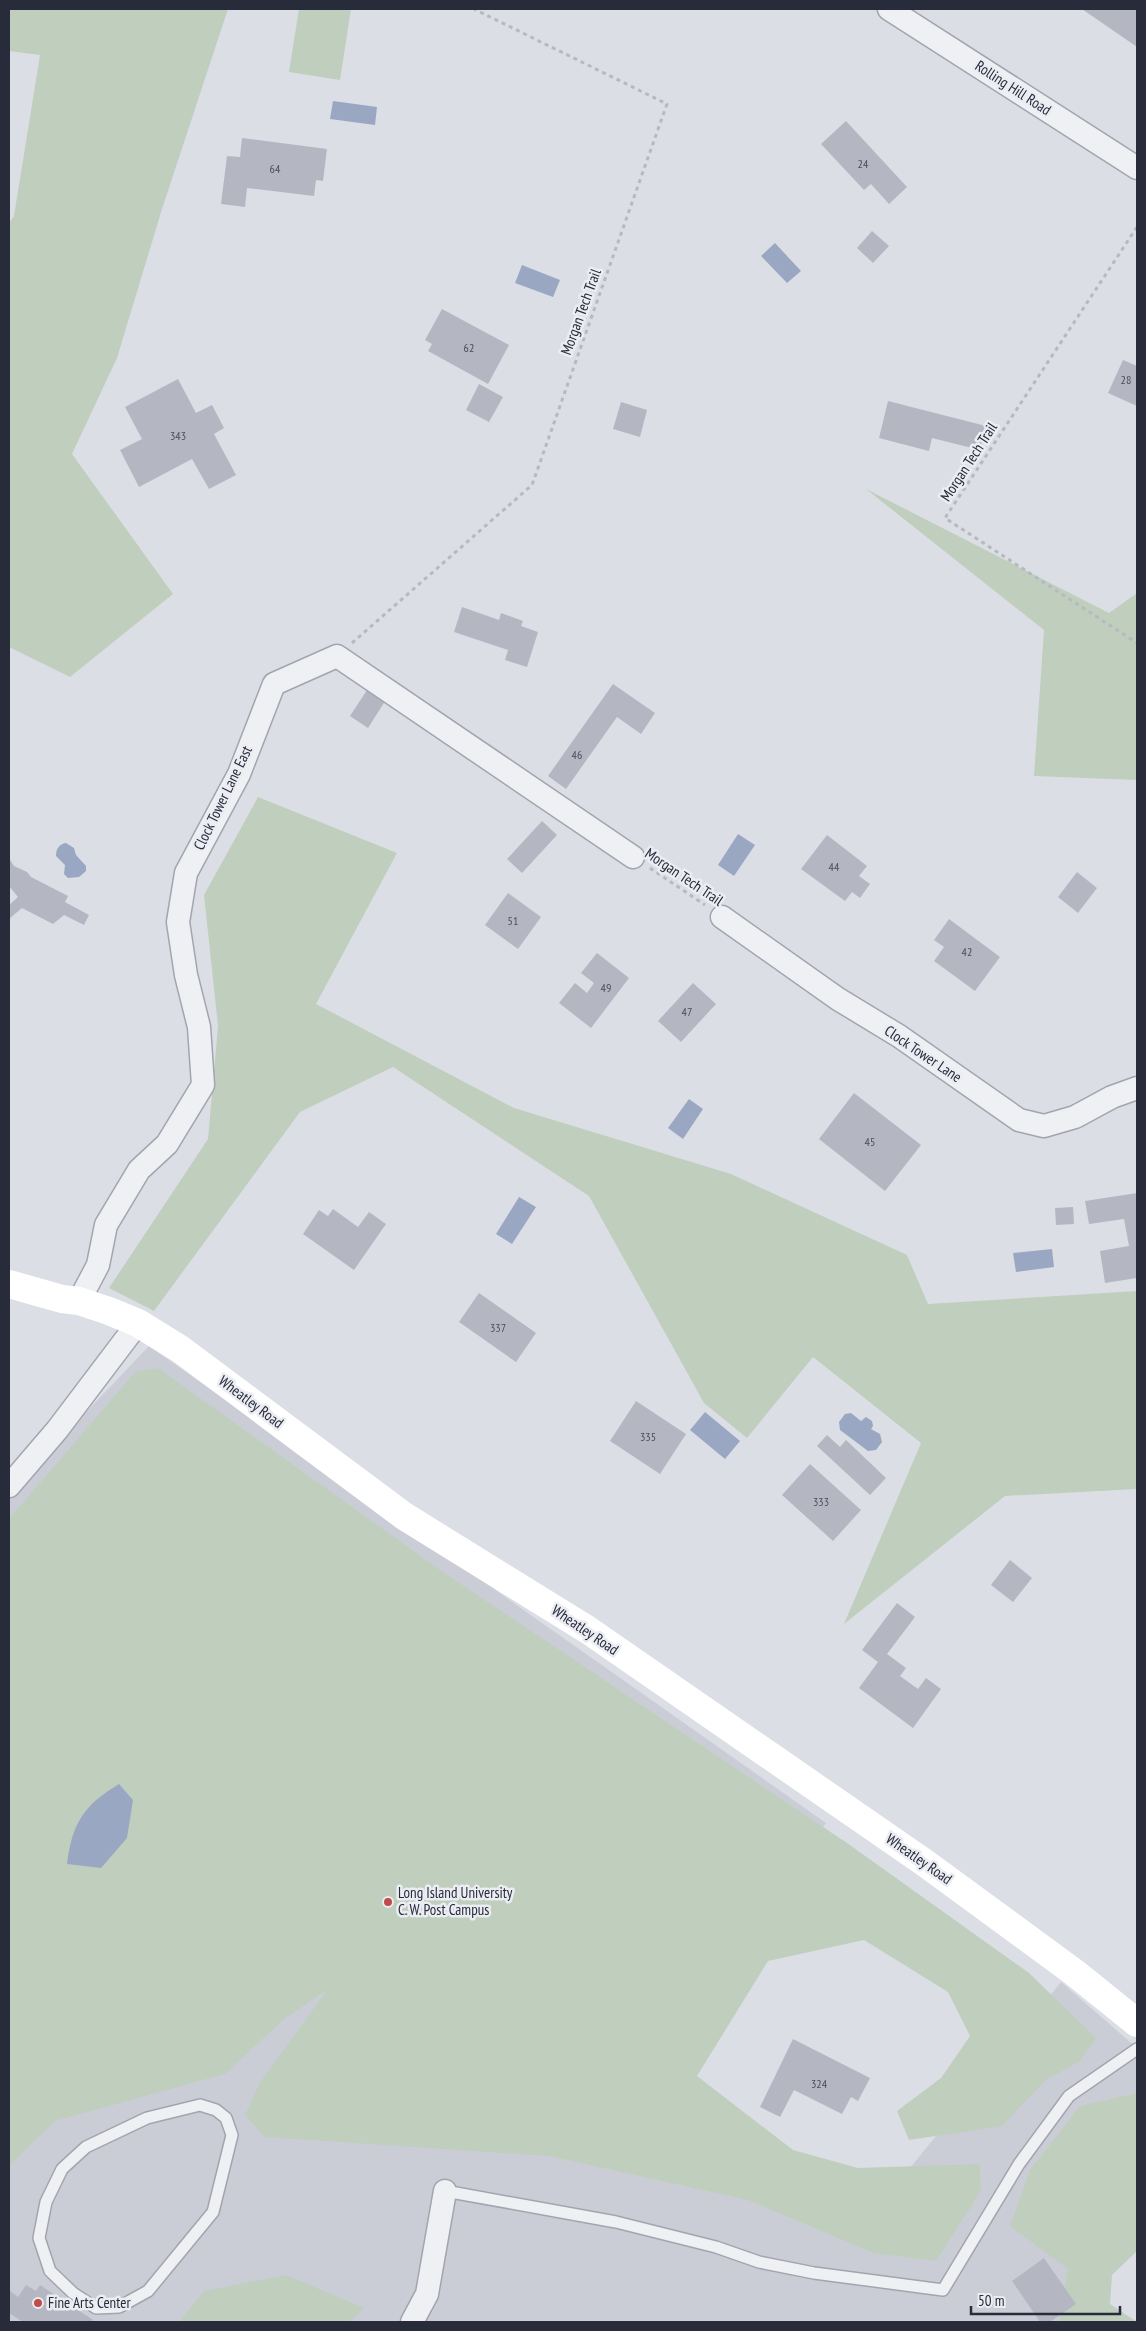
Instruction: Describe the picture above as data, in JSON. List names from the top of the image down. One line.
{"streets":{"main road":["Wheatley Road"],"street":["Rolling Hill Road","Clock Tower Lane East","Clock Tower Lane"],"path":["Morgan Tech Trail"]},"crossings":[["Morgan Tech Trail","Clock Tower Lane East"],["Morgan Tech Trail","Clock Tower Lane"],["Clock Tower Lane East","Wheatley Road"]],"places":["Long Island University C. W. Post Campus","Fine Arts Center"],"house_numbers":["24","64","62","28","343","46","44","51","42","49","47","45","337","335","333","324"],"scale_bar":"50 m"}
